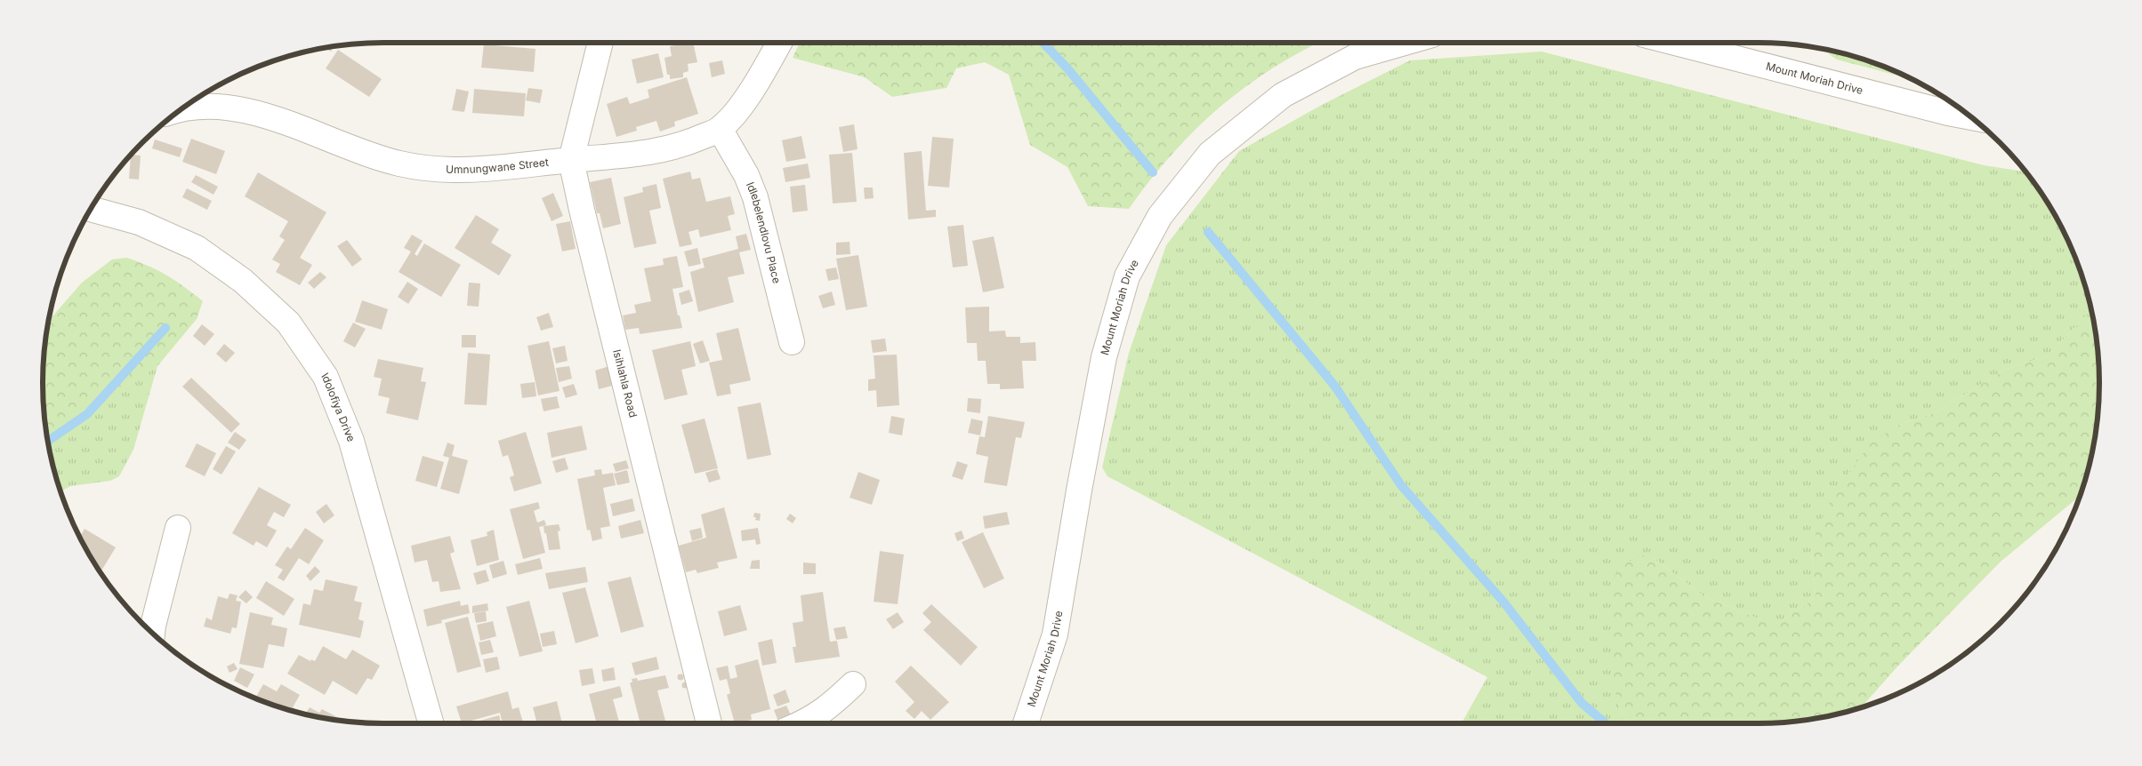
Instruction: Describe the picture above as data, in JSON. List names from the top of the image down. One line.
{"streets":{"street":["Mount Moriah Drive","Umnungwane Street","Idlebelendlovu Place","Isihlahla Road","Idolofiya Drive"]},"crossings":[["Umnungwane Street","Idlebelendlovu Place"],["Umnungwane Street","Isihlahla Road"]]}
